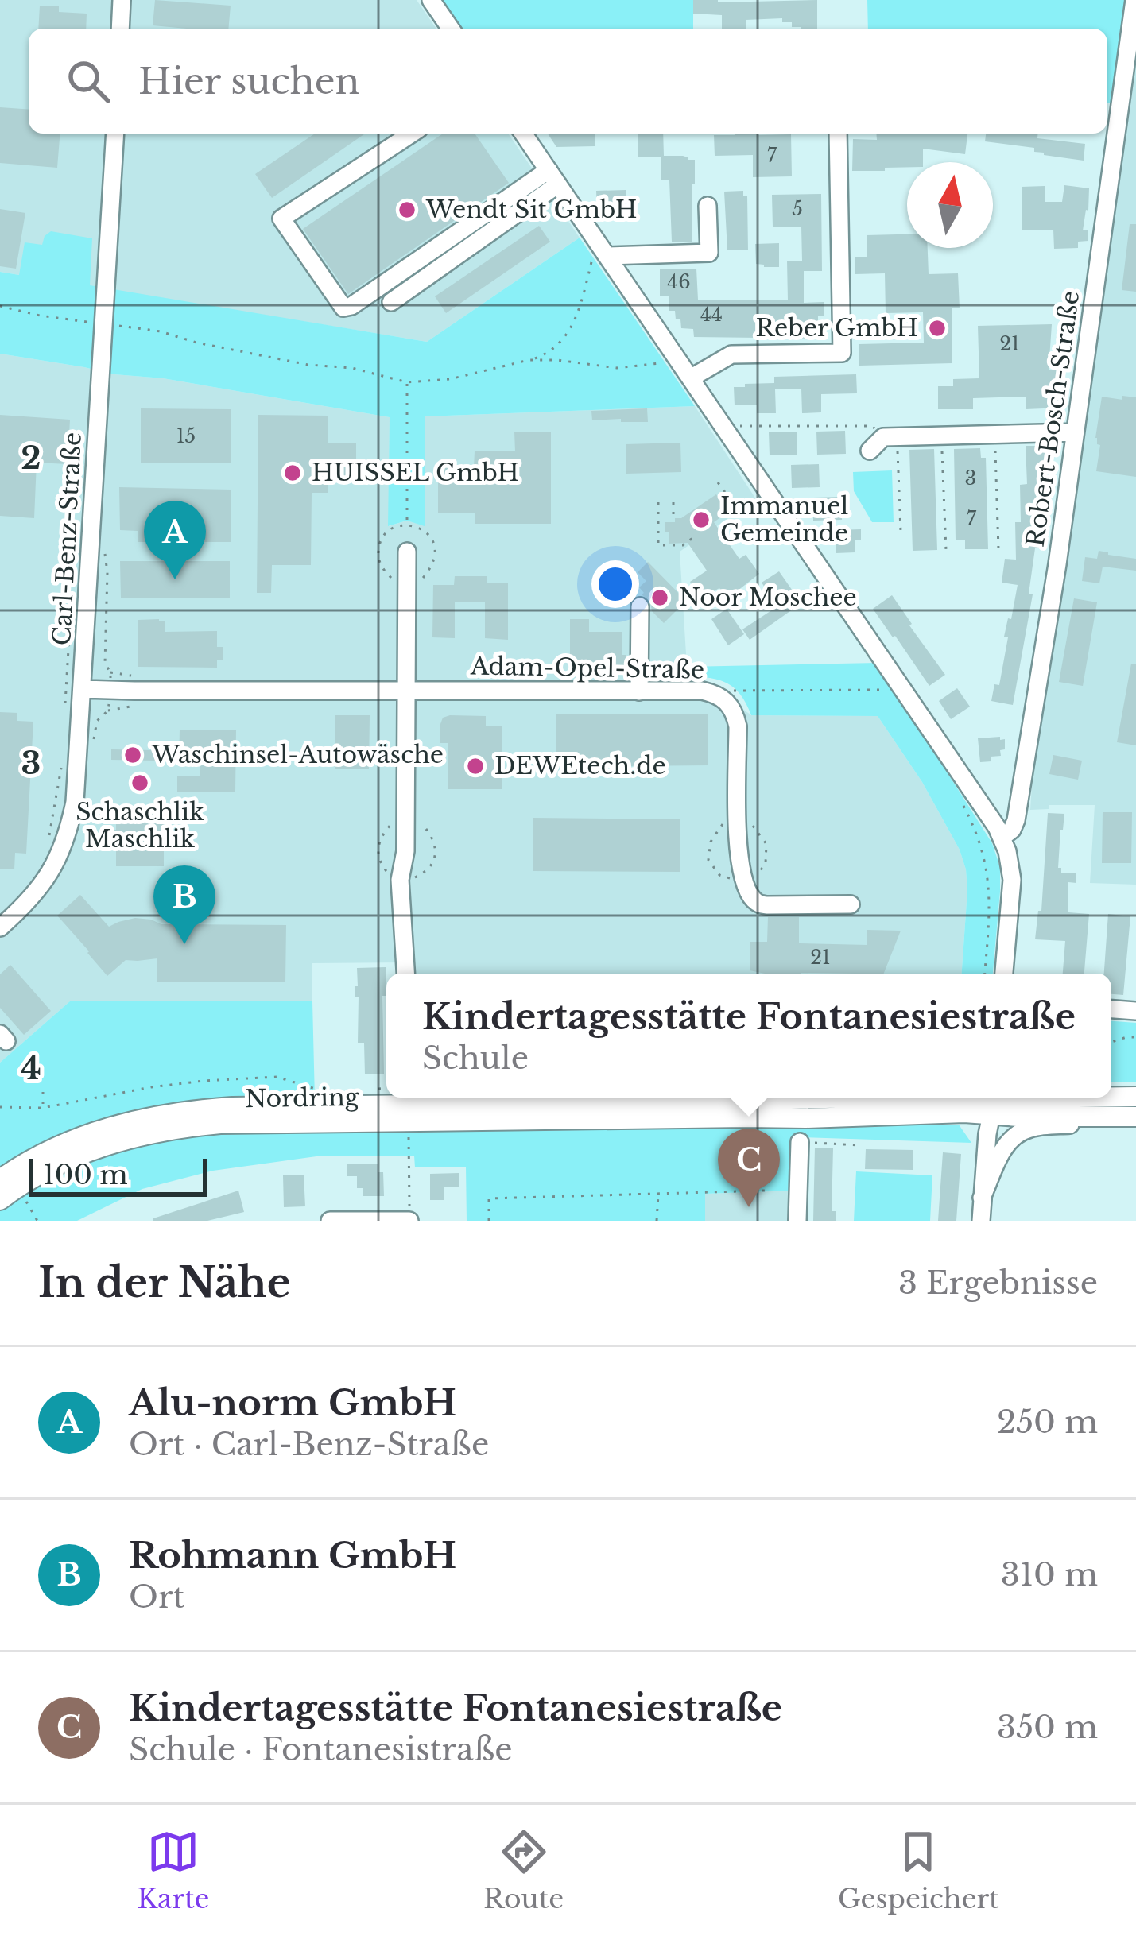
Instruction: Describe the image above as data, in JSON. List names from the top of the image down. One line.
{"streets":{"main road":["Nordring"],"street":["Robert-Bosch-Straße","Carl-Benz-Straße","Adam-Opel-Straße"]},"crossings":[["Carl-Benz-Straße","Adam-Opel-Straße"]],"places":["Wendt Sit GmbH","Reber GmbH","HUISSEL GmbH","Immanuel Gemeinde","Noor Moschee","Waschinsel-Autowäsche","DEWEtech.de","Schaschlik Maschlik"],"house_numbers":["7","5","46","44","21","15","3","7","21"],"scale_bar":"100 m","north":"top","page":{"search":"Hier suchen","pins":["A","B","C"],"popup":["Kindertagesstätte Fontanesiestraße","Schule"],"scale":"100 m","heading":["In der Nähe","3 Ergebnisse"],"list":[{"mark":"A","name":"Alu-norm GmbH","note":"Ort · Carl-Benz-Straße","value":"250 m"},{"mark":"B","name":"Rohmann GmbH","note":"Ort","value":"310 m"},{"mark":"C","name":"Kindertagesstätte Fontanesiestraße","note":"Schule · Fontanesistraße","value":"350 m"}],"nav":["Karte","Route","Gespeichert"]},"grid":{"rows":["2","3","4"]}}
